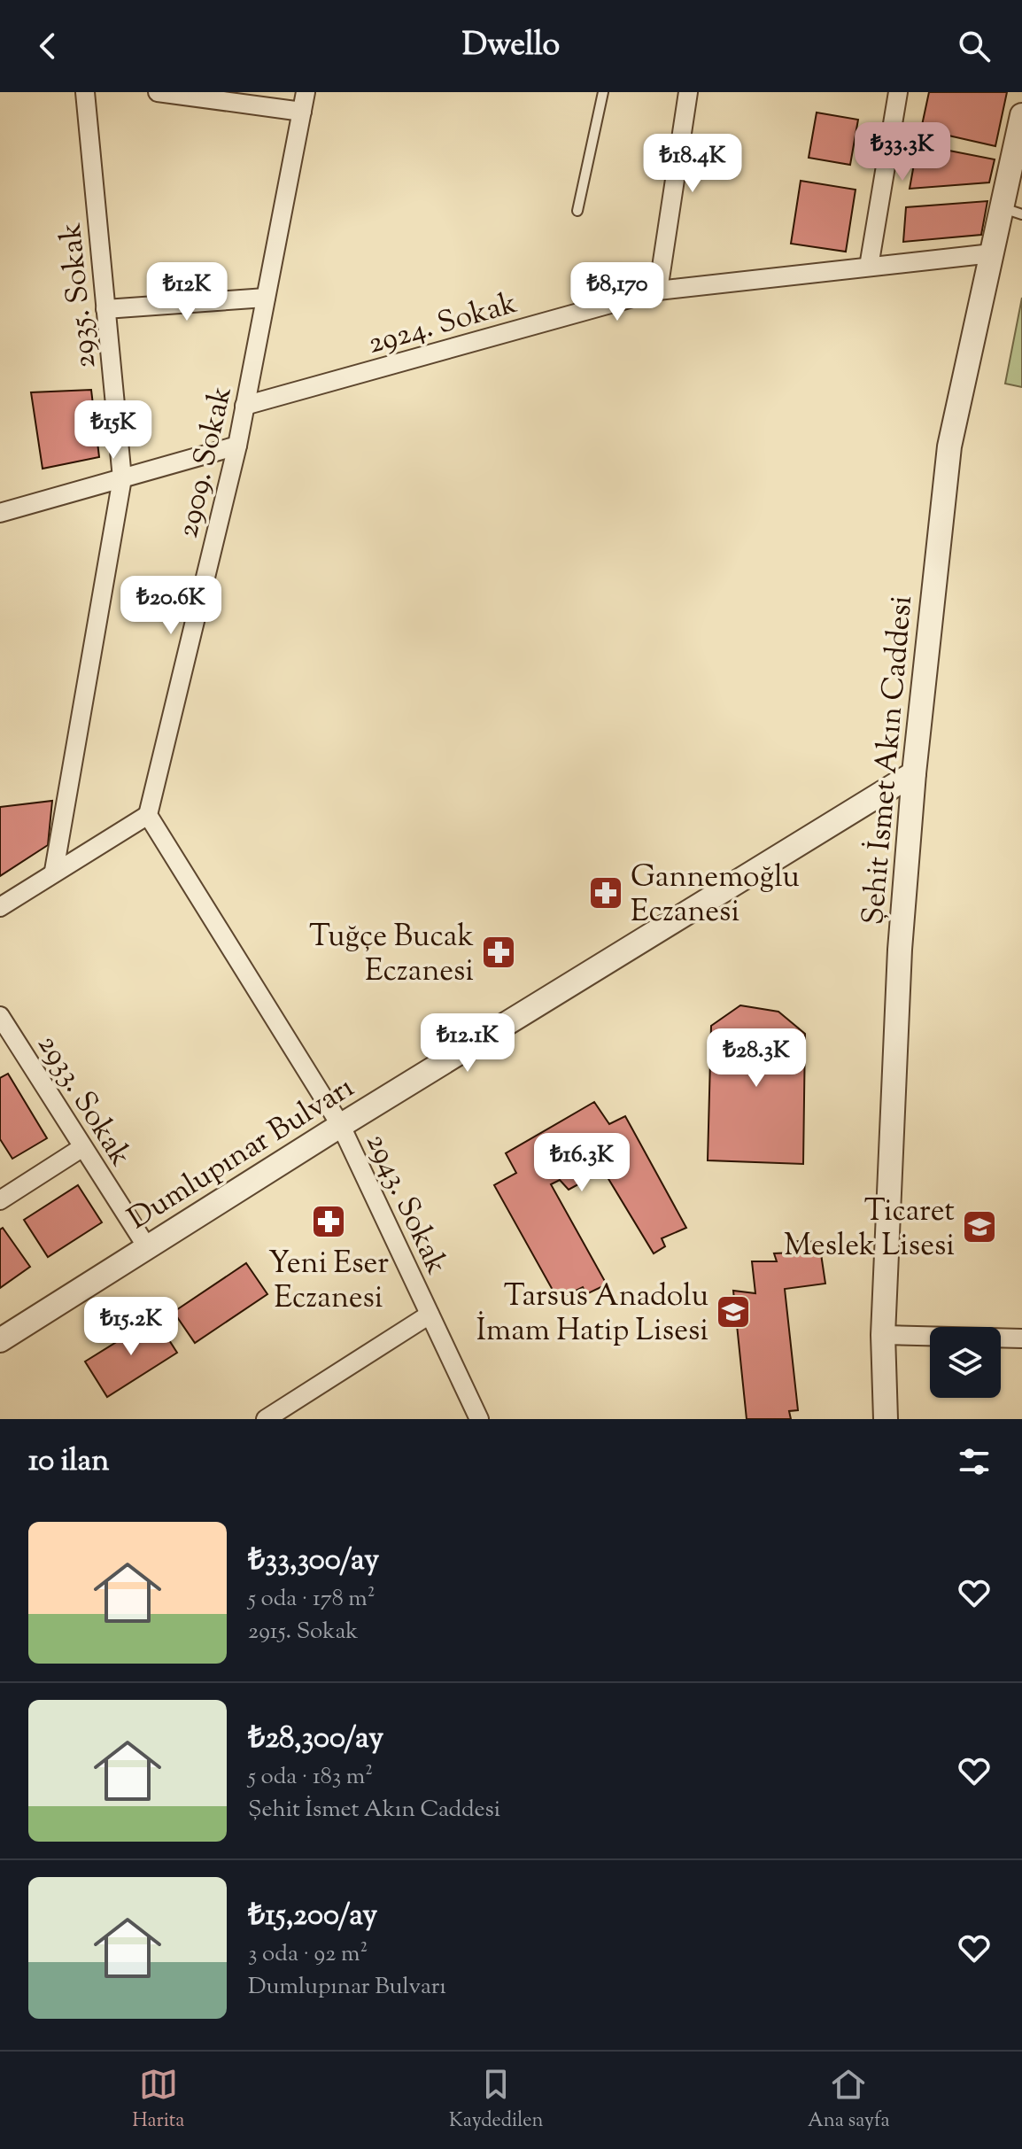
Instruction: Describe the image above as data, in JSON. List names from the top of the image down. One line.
{"streets":{"street":["2935. Sokak","2924. Sokak","2909. Sokak","Şehit İsmet Akın Caddesi","2933. Sokak","Dumlupınar Bulvarı","2943. Sokak"]},"crossings":[["2924. Sokak","2909. Sokak"],["2924. Sokak","Şehit İsmet Akın Caddesi"],["Şehit İsmet Akın Caddesi","Dumlupınar Bulvarı"],["2933. Sokak","Dumlupınar Bulvarı"],["Dumlupınar Bulvarı","2943. Sokak"]],"places":{"pharmacy":["Gannemoğlu Eczanesi","Tuğçe Bucak Eczanesi","Yeni Eser Eczanesi"],"school or university":["Ticaret Meslek Lisesi","Tarsus Anadolu İmam Hatip Lisesi"]},"page":{"header":"Dwello","price":["₺33.3K","₺18.4K","₺12K","₺8,170","₺15K","₺20.6K","₺12.1K","₺28.3K","₺16.3K","₺15.2K"],"heading":"10 ilan","list":[{"name":"₺33,300/ay","note":"5 oda · 178 m² · 2915. Sokak"},{"name":"₺28,300/ay","note":"5 oda · 183 m² · Şehit İsmet Akın Caddesi"},{"name":"₺15,200/ay","note":"3 oda · 92 m² · Dumlupınar Bulvarı"}],"tabs":["Harita","Kaydedilen","Ana sayfa"]}}
